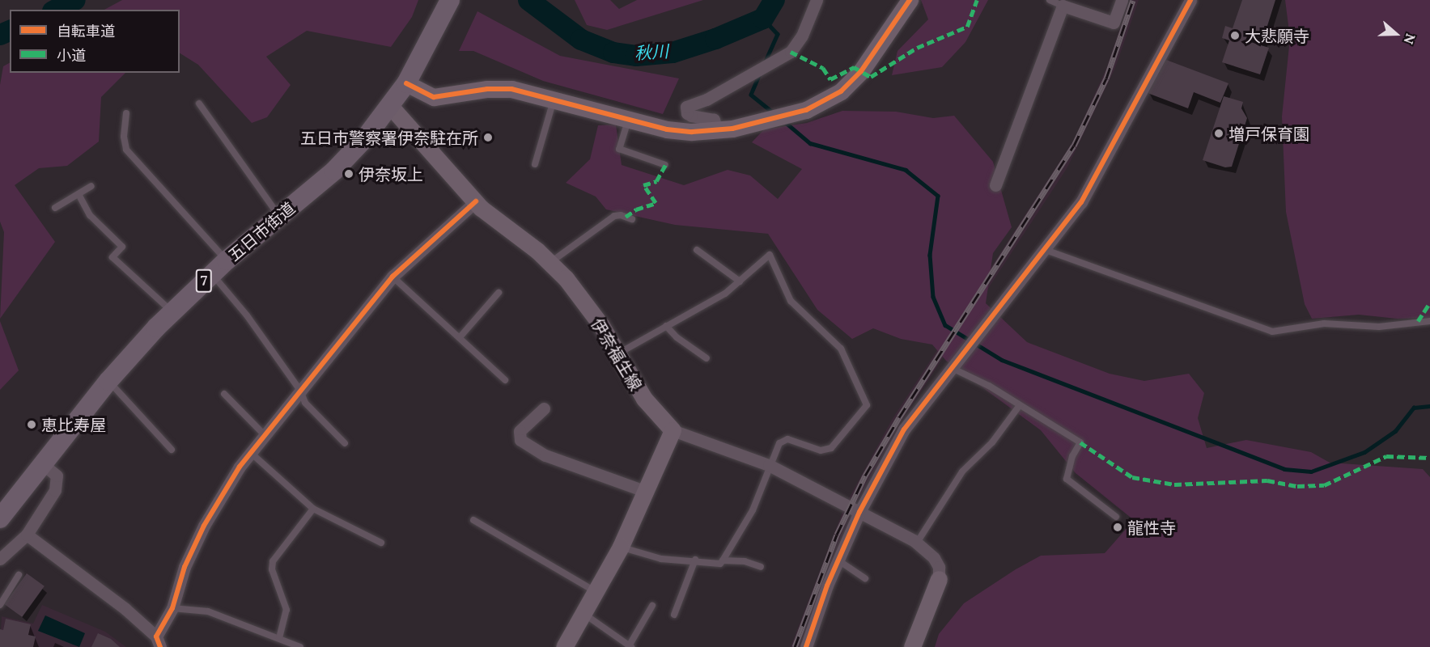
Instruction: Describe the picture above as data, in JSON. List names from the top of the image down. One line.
{"streets":{"main road":["五日市街道","7","伊奈福生線"]},"crossings":[["五日市街道","伊奈福生線"]],"water":["秋川"],"places":["大悲願寺","増戸保育園","五日市警察署伊奈駐在所","伊奈坂上","恵比寿屋","龍性寺"],"legend":["自転車道","小道"],"north":"right"}
